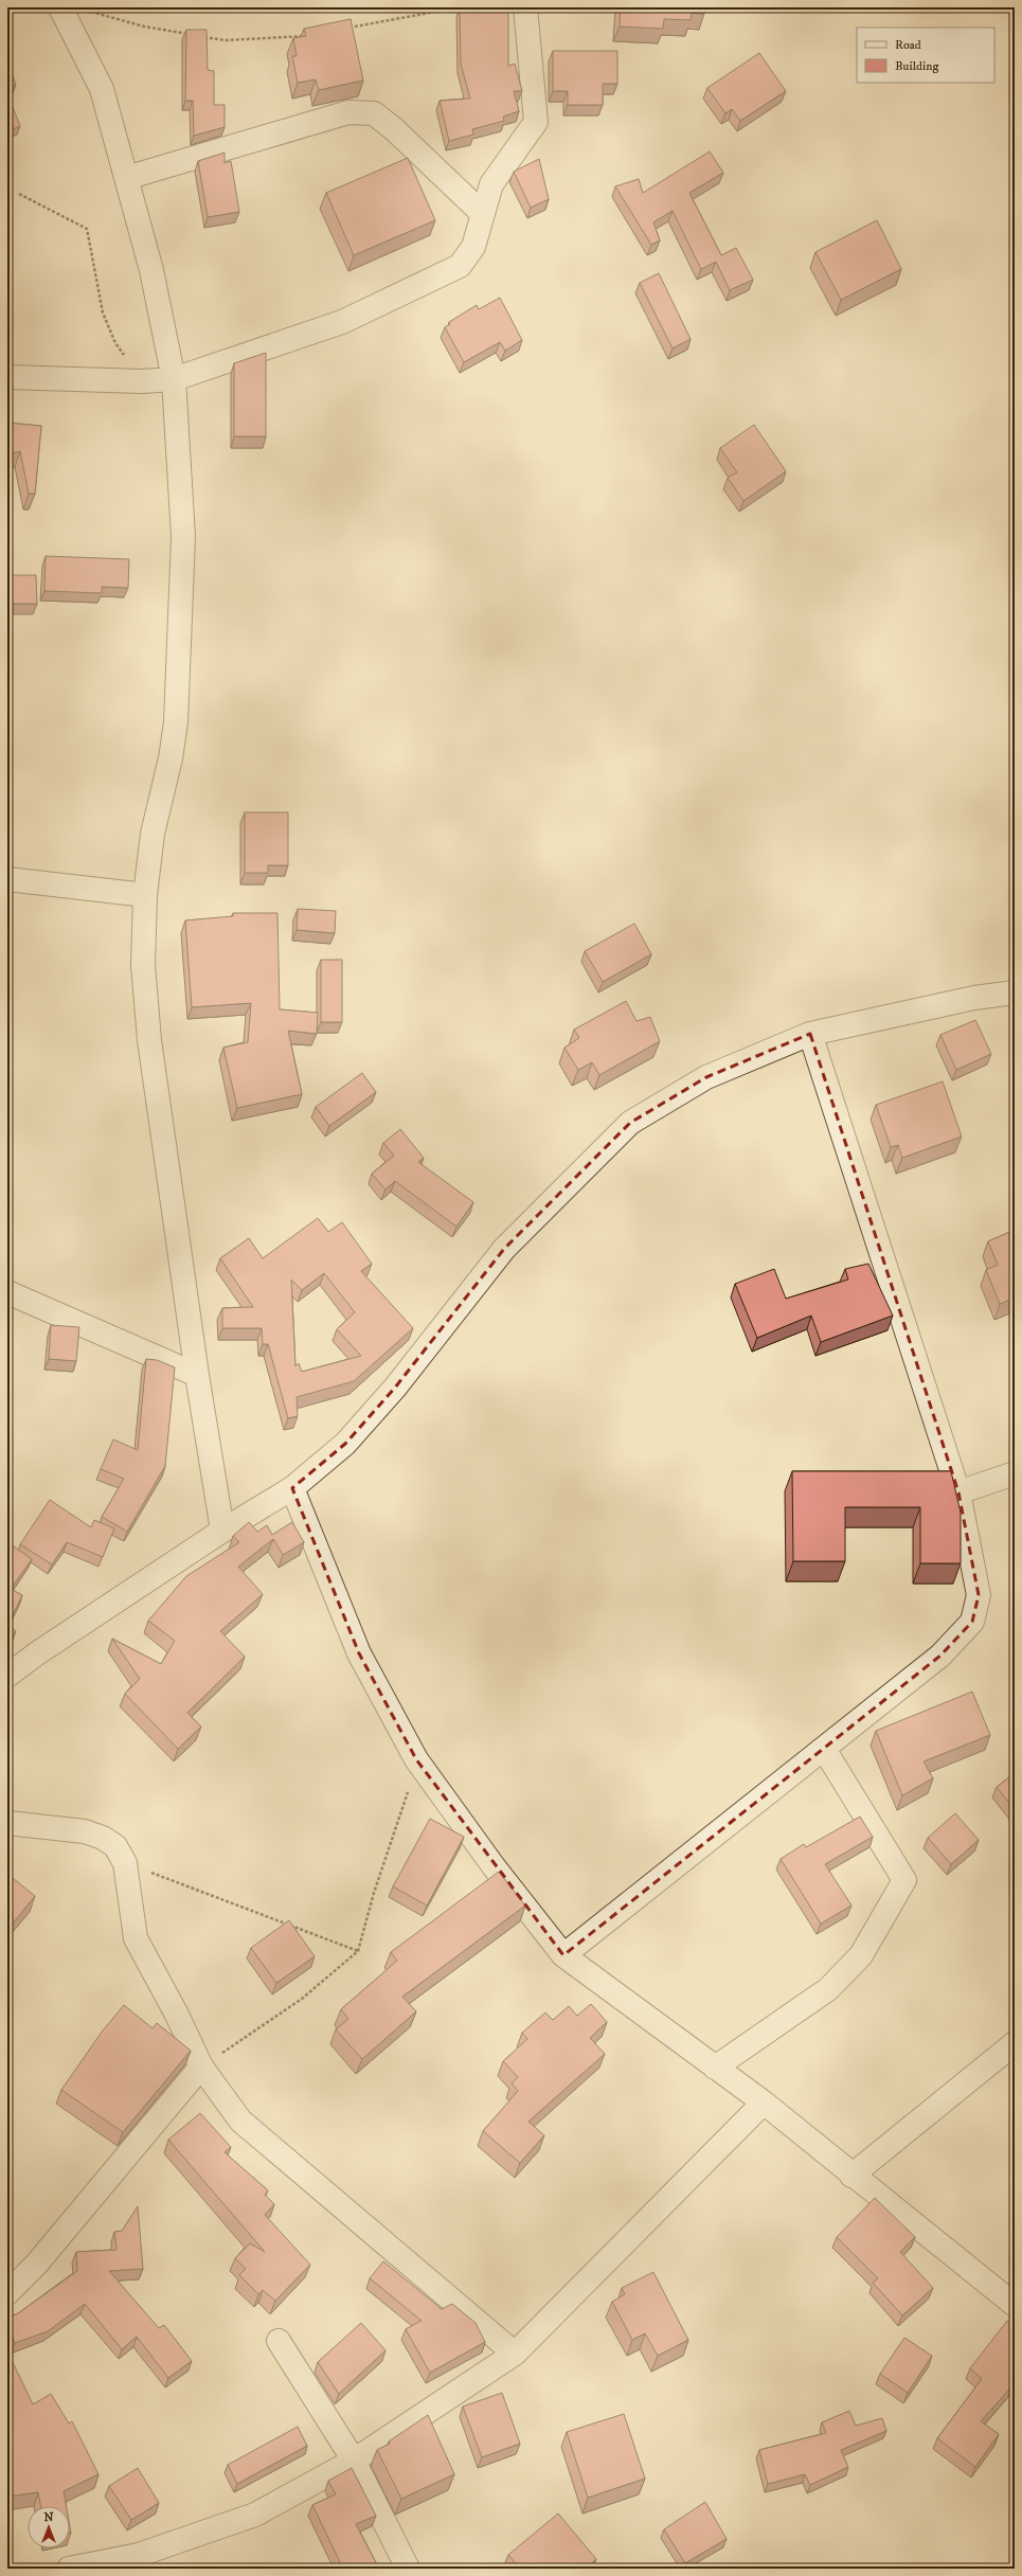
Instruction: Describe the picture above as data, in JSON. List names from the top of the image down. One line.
{"legend":["Road","Building"],"north":"top"}
